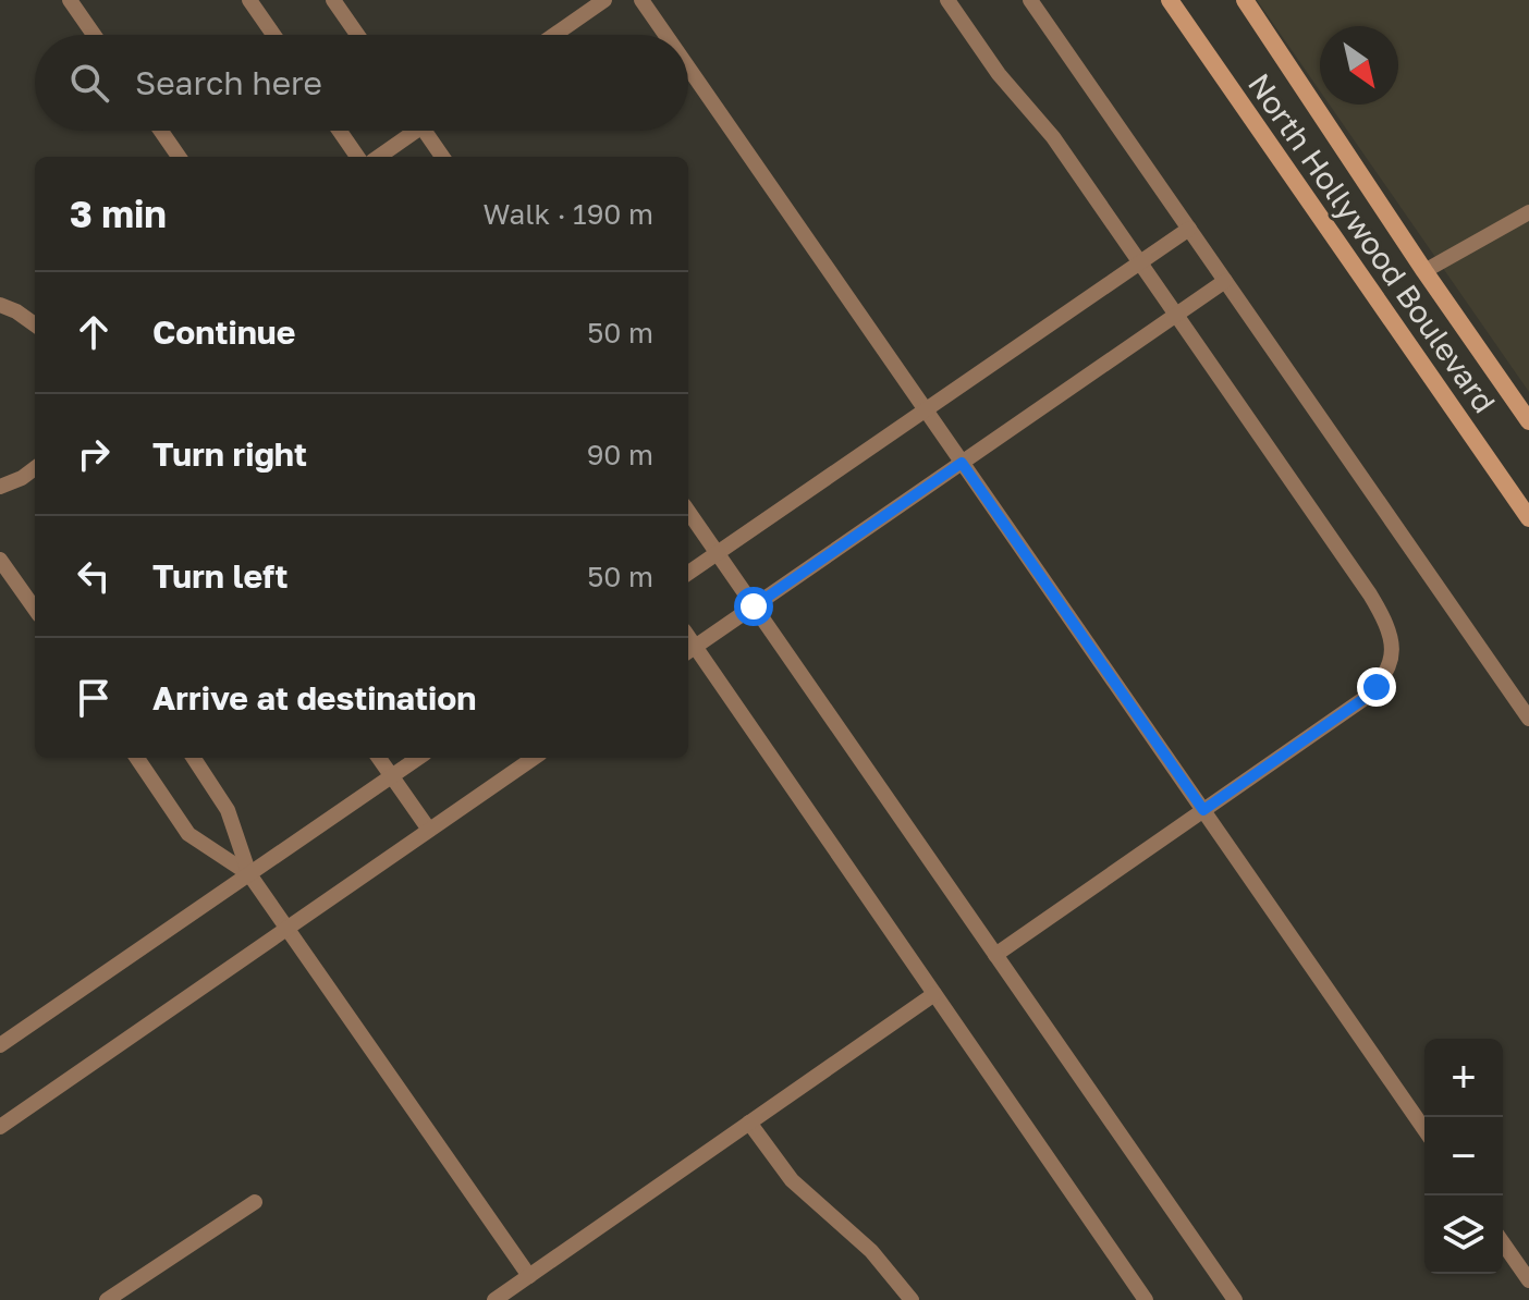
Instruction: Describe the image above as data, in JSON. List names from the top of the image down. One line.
{"streets":{"main road":["North Hollywood Boulevard"]},"north":"bottom right","page":{"search":"Search here","heading":["3 min","Walk · 190 m"],"list":[["Continue","50 m"],["Turn right","90 m"],["Turn left","50 m"],"Arrive at destination"],"map_buttons":["+","−"]}}
